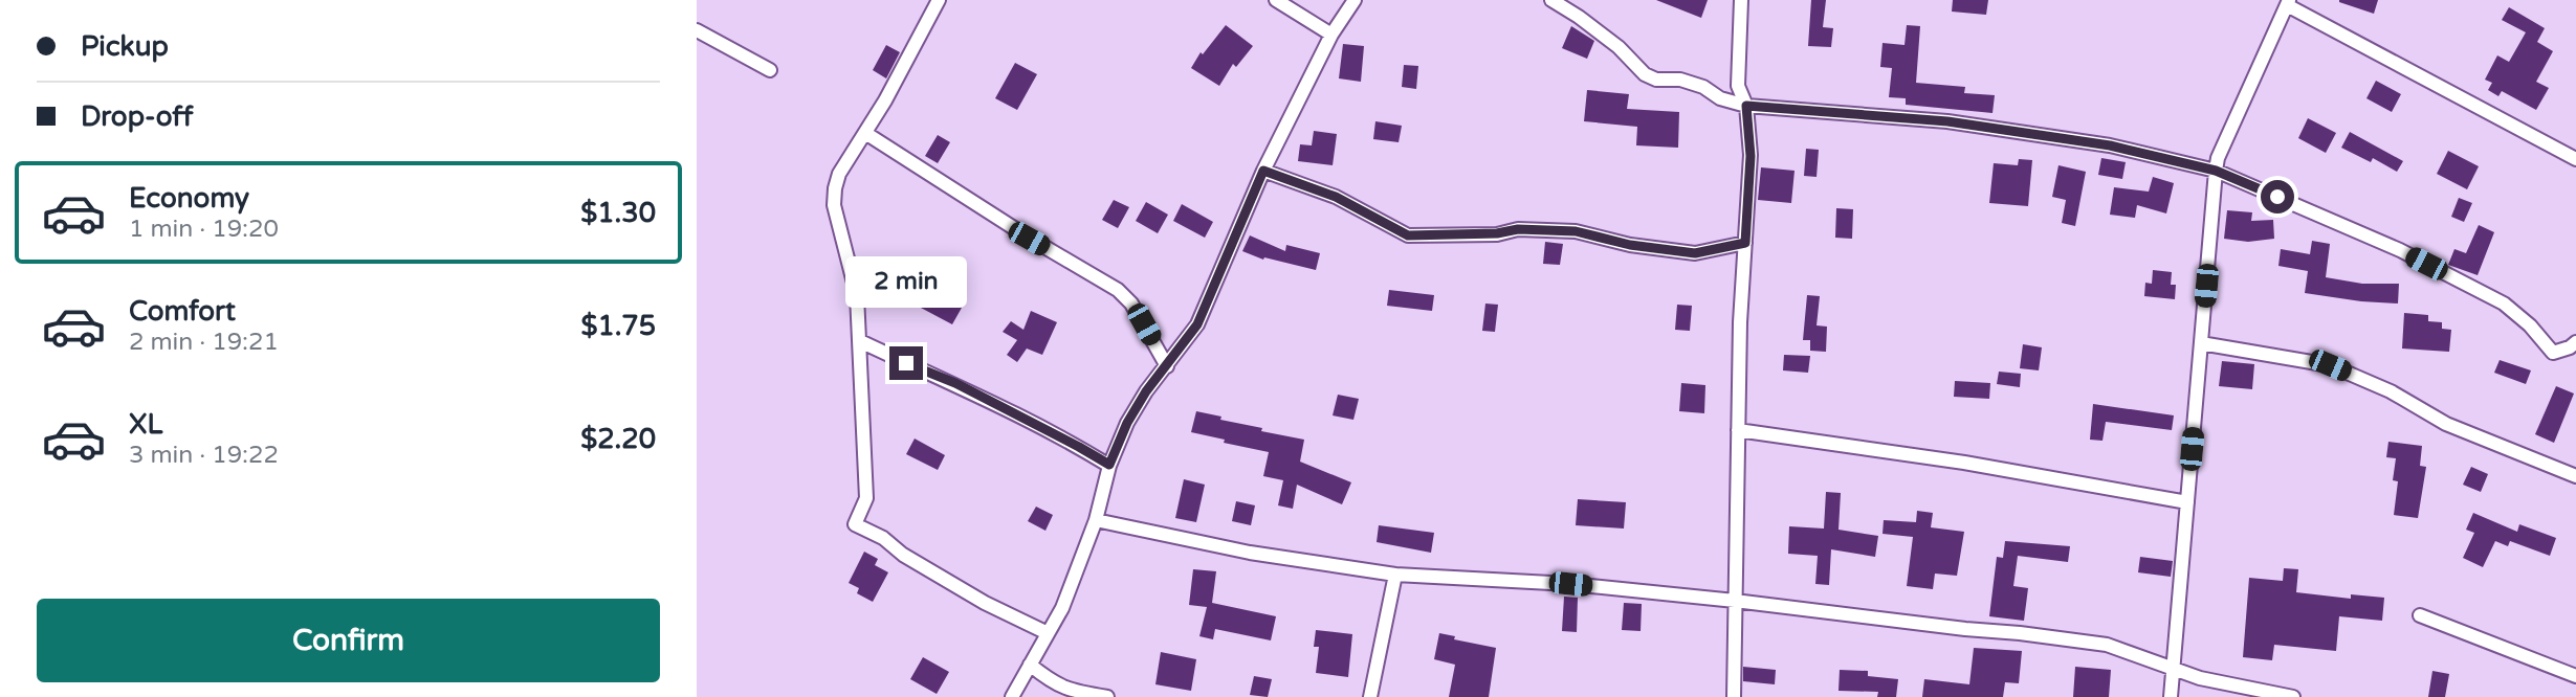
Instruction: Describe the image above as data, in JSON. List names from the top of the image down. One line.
{"page":{"banner":["Pickup","Drop-off"],"list":[{"name":"Economy","note":"1 min · 19:20","value":"$1.30"},{"name":"Comfort","note":"2 min · 19:21","value":"$1.75"},{"name":"XL","note":"3 min · 19:22","value":"$2.20"}],"bubble":"2 min","buttons":"Confirm"}}
